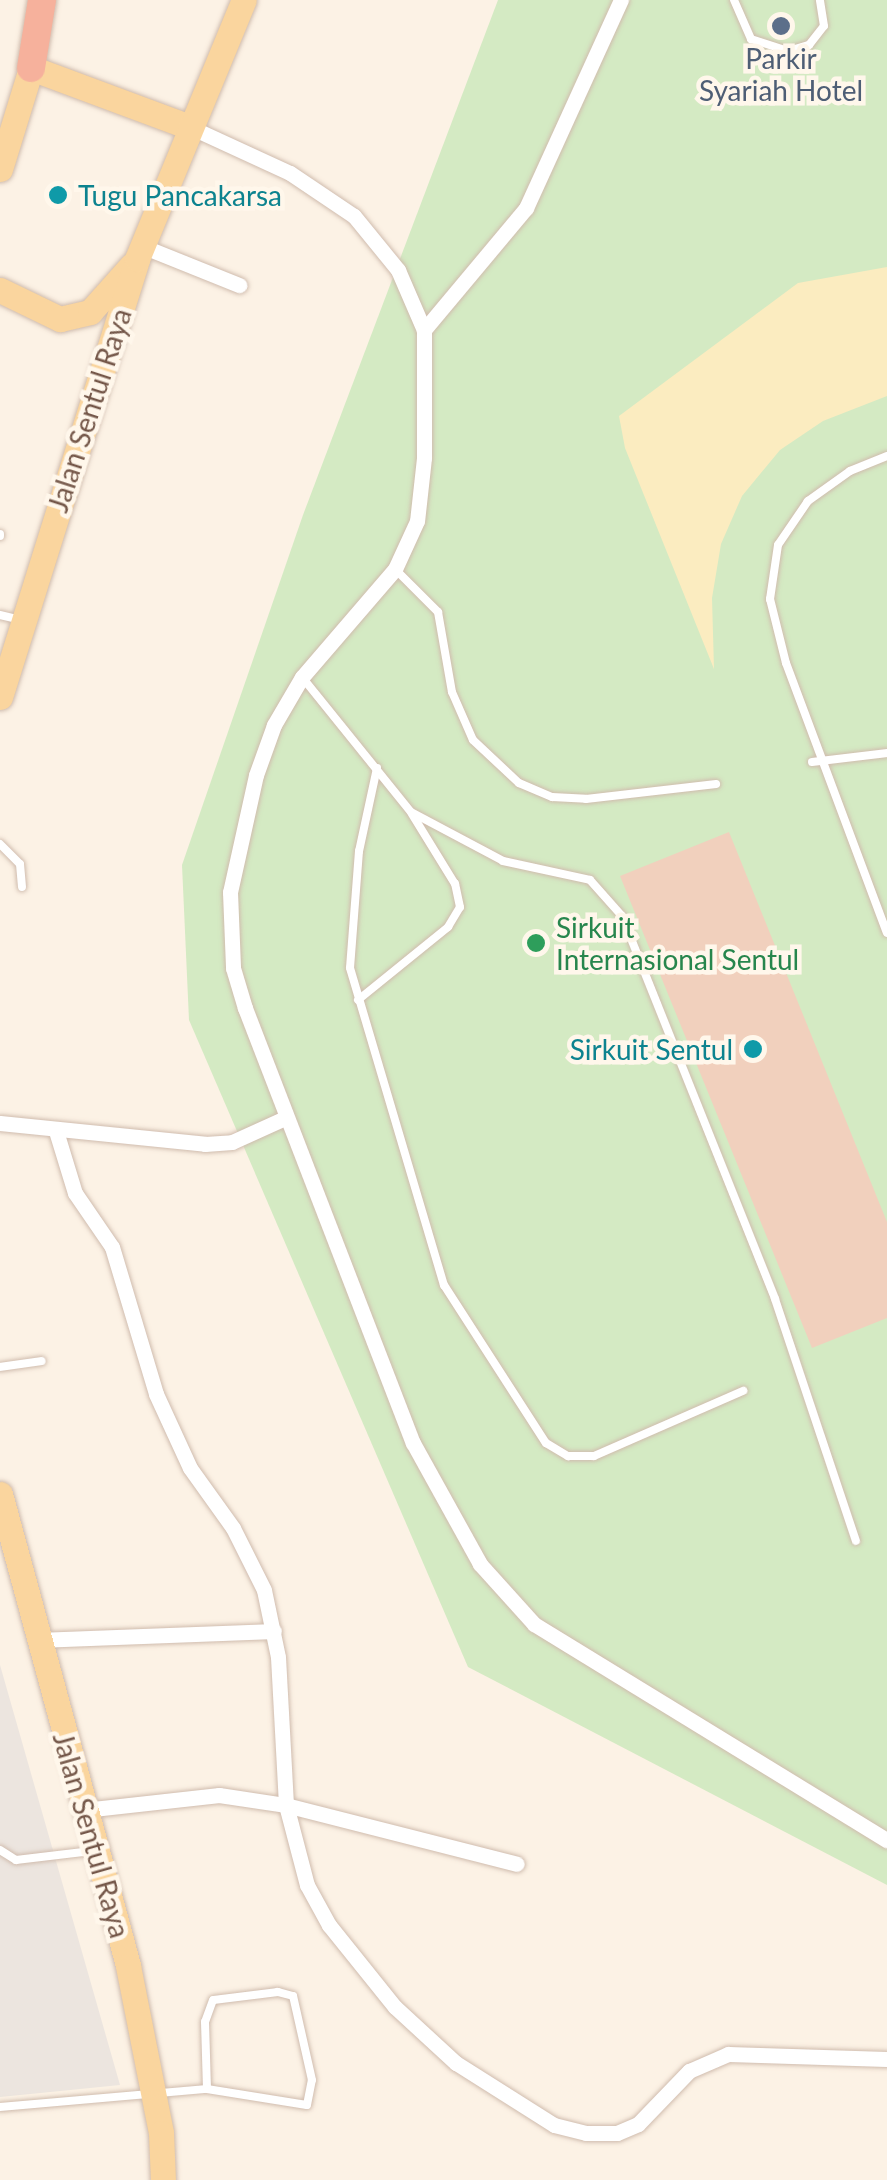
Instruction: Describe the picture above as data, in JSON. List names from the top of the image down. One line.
{"streets":{"main road":["Jalan Sentul Raya"]},"places":["Parkir Syariah Hotel","Tugu Pancakarsa","Sirkuit Internasional Sentul","Sirkuit Sentul"]}
